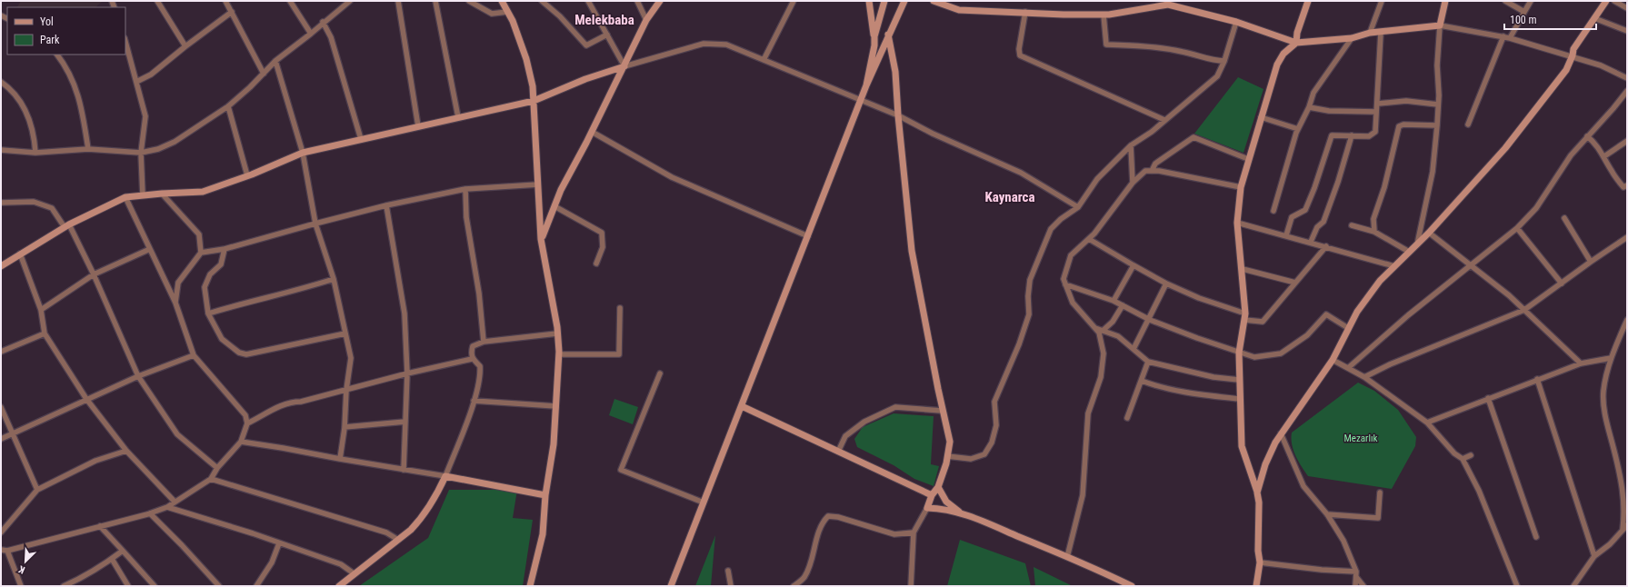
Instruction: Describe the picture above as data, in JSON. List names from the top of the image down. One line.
{"districts":["Melekbaba","Kaynarca"],"parks":["Mezarlık"],"legend":["Yol","Park"],"scale_bar":"100 m","north":"bottom left"}
